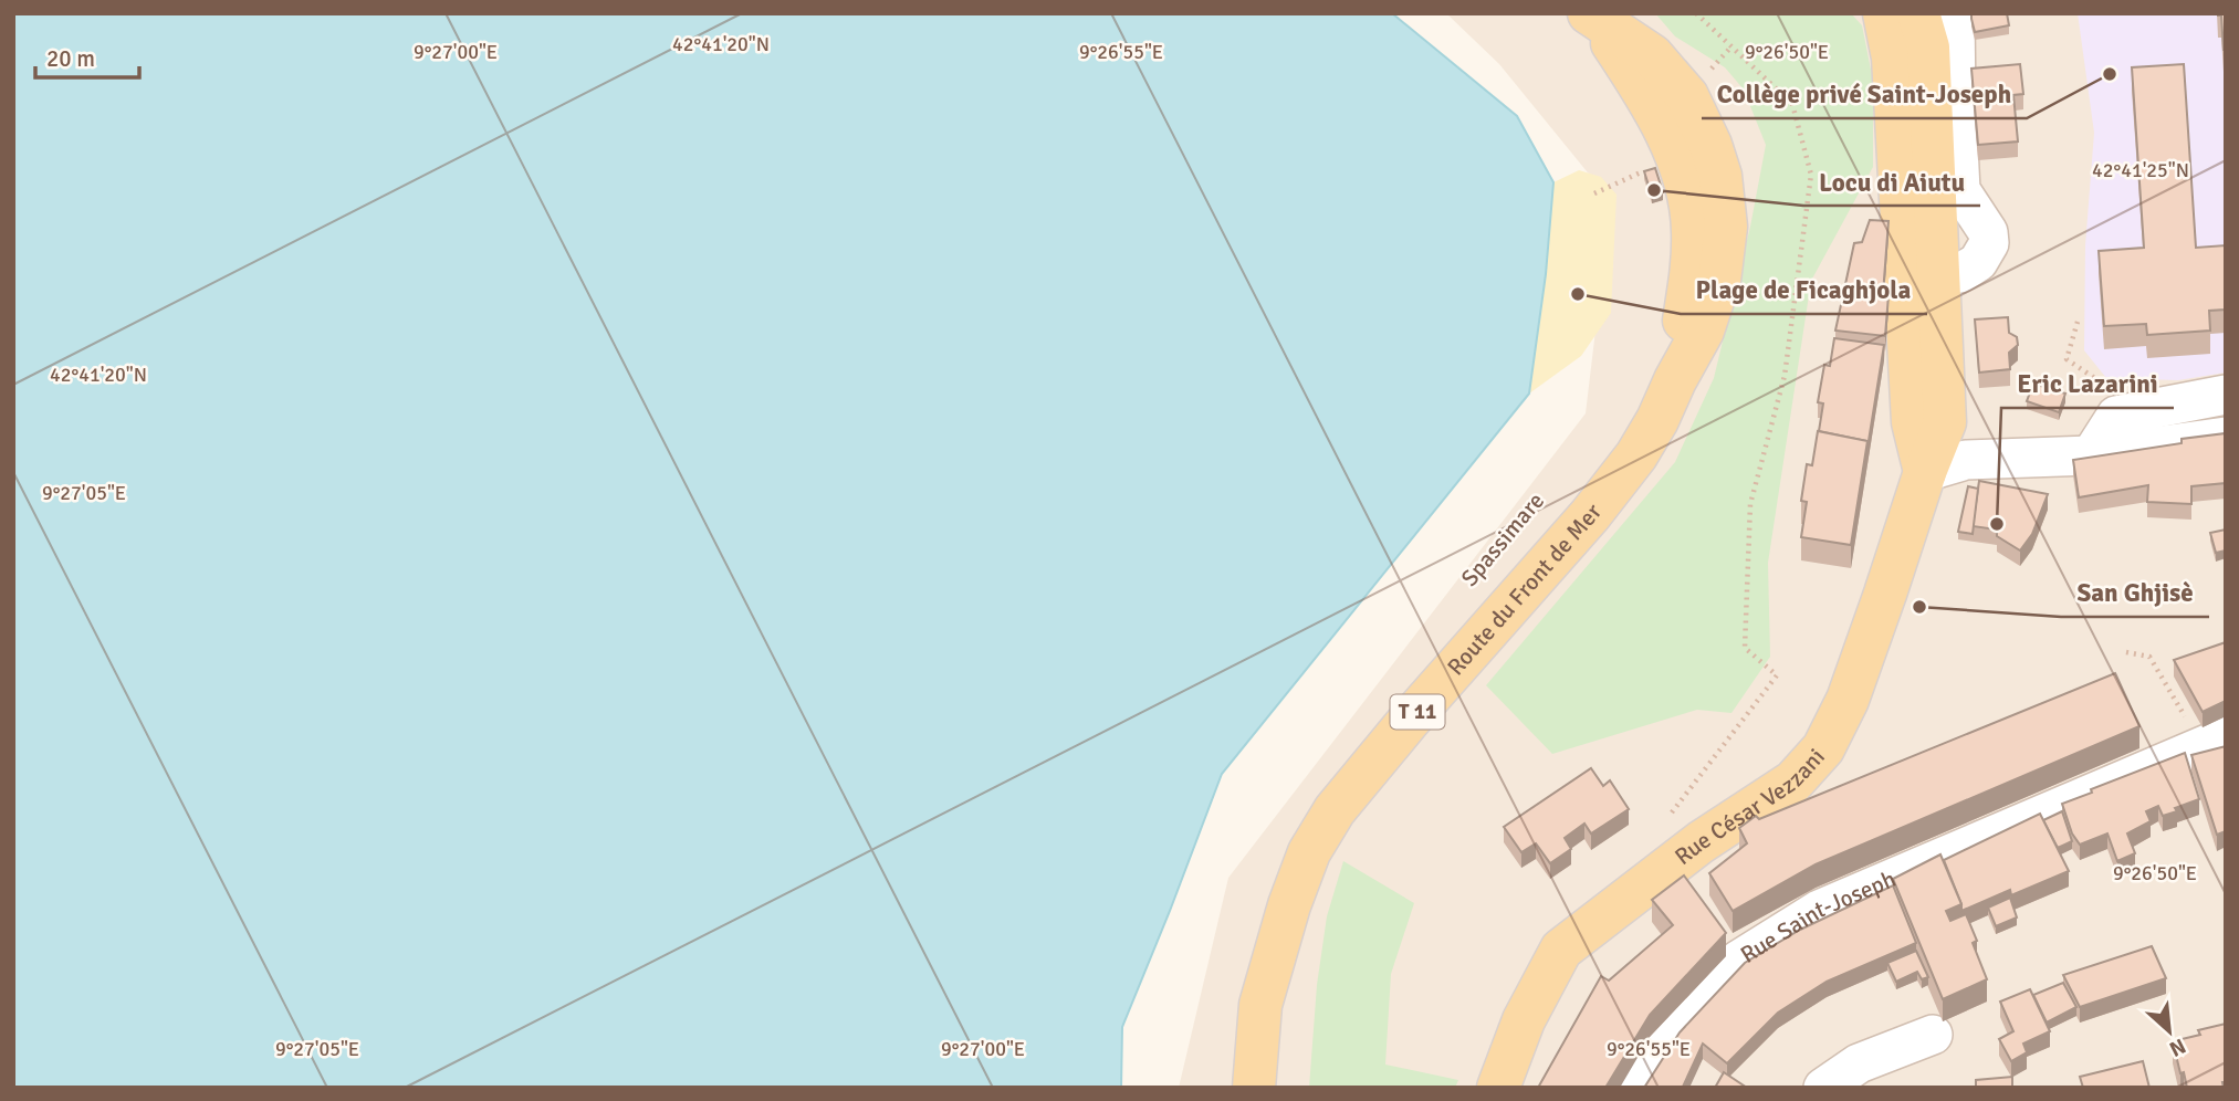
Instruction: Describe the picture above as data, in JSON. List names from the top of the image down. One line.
{"streets":{"main road":["Route du Front de Mer","T 11","Rue César Vezzani"],"street":["Rue Saint-Joseph"]},"places":["Collège privé Saint-Joseph","Locu di Aiutu","Plage de Ficaghjola","Eric Lazarini","San Ghjisè"],"scale_bar":"20 m","north":"bottom right","coordinates":["42°41'20\"N","9°27'00\"E","9°26'55\"E","9°26'50\"E","42°41'25\"N","9°27'05\"E"]}
